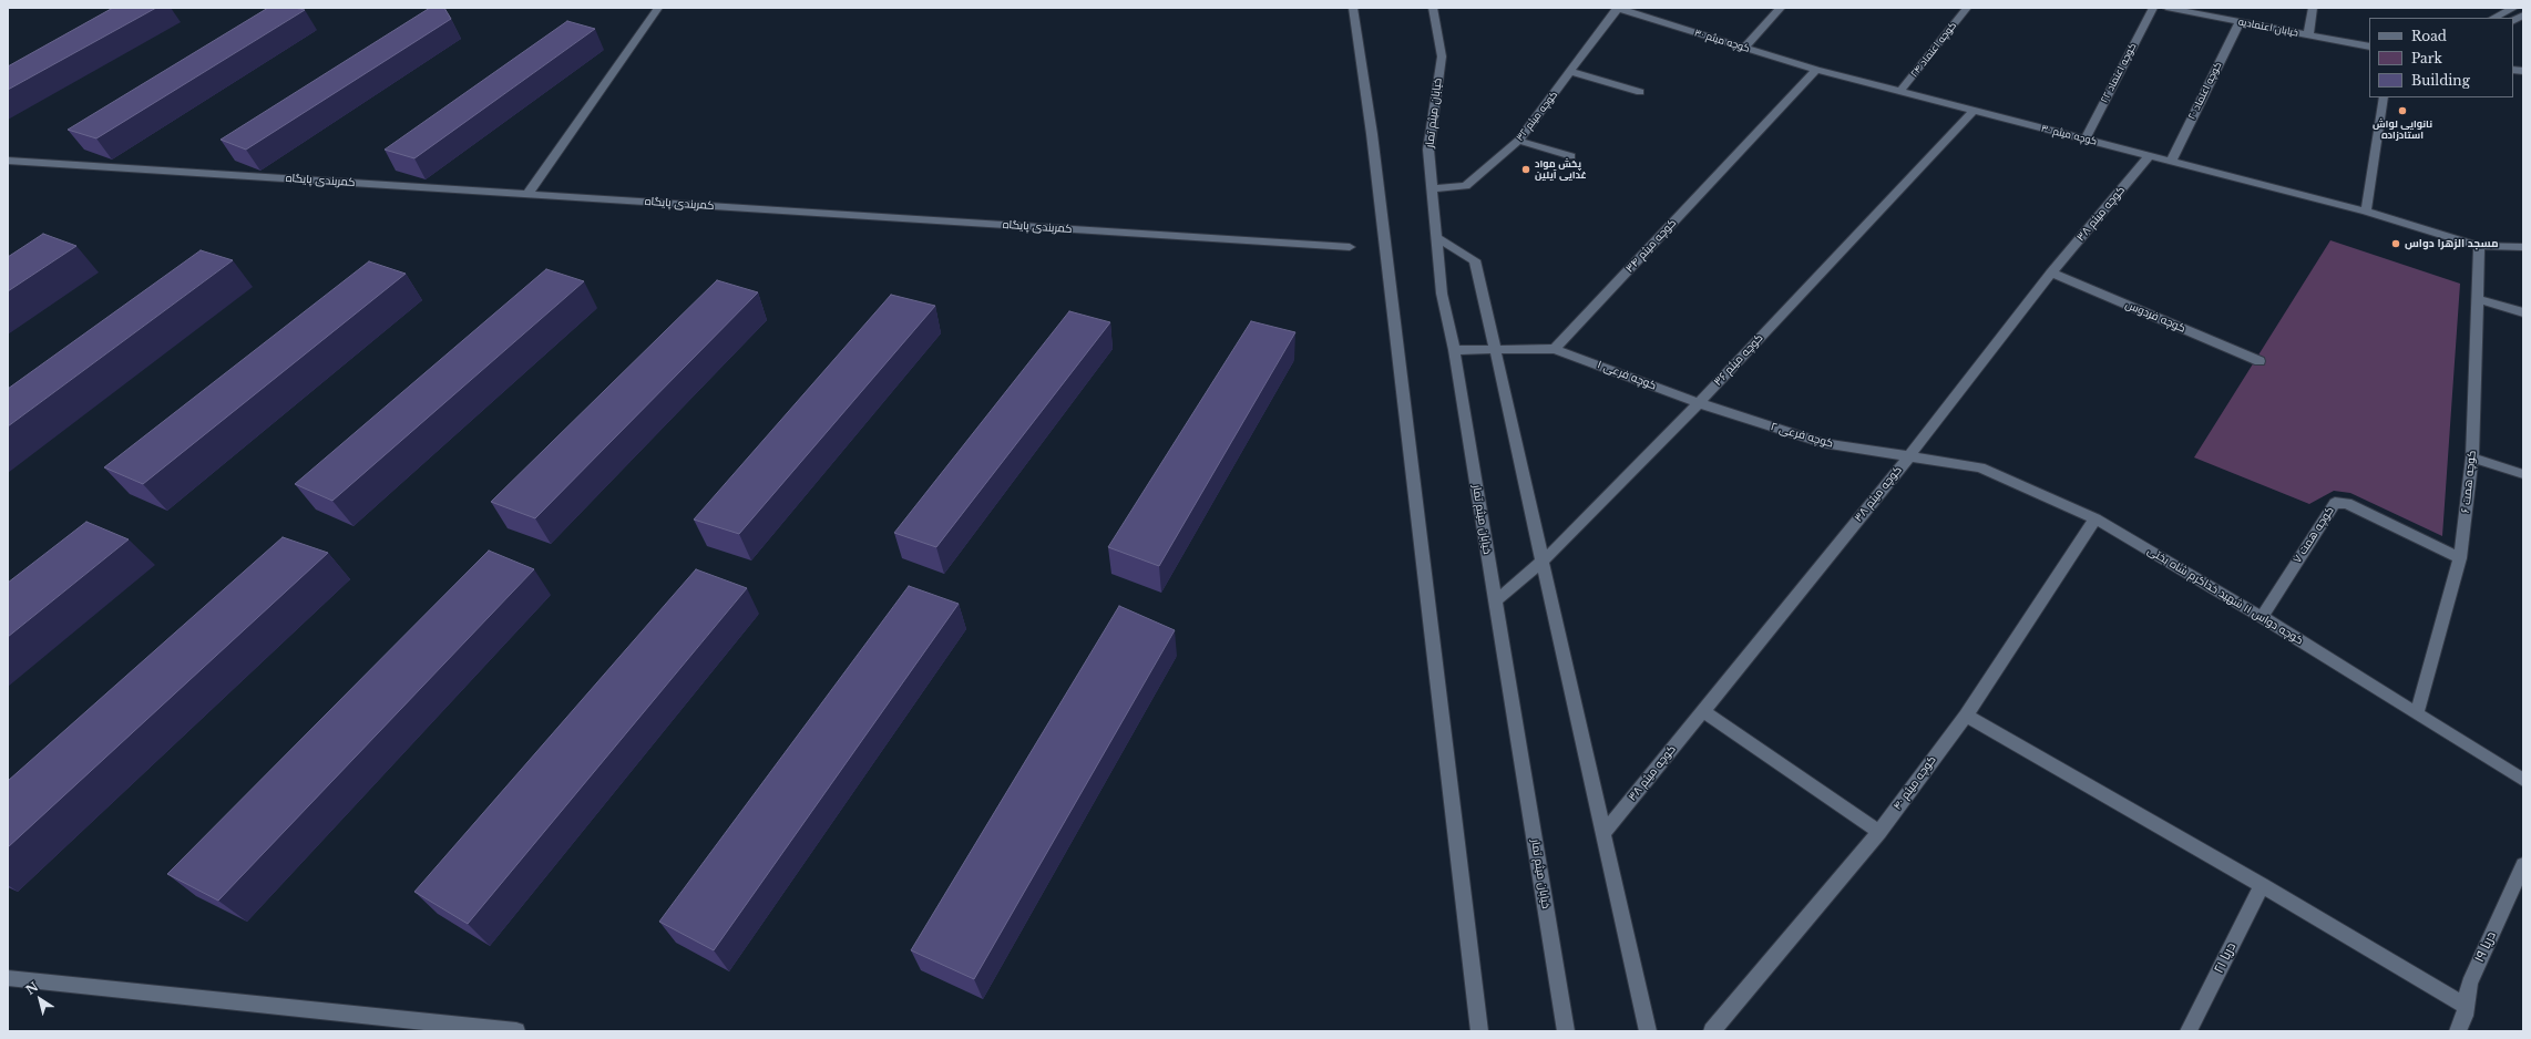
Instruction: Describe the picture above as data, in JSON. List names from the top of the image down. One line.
{"streets":{"street":["خیابان اعتمادیه","کوچه میثم ۳۰","کوچه اعتماد ۲۴","کوچه اعتماد ۲۲","کوچه اعتماد ۲۰","خیابان میثم تمار","کوچه میثم ۳۲","کمربندی پایگاه","کوچه میثم ۳۸","کوچه میثم ۳۴","کوچه فردوس","کوچه میثم ۳۶","کوچه فرعی ۱","کوچه فرعی ۲","کوچه همت ۶","کوچه همت ۷","کوچه دواس ۱۱ شهید خداکرم شاه بختی","کوچه میثم ۴۰","دریا ۱۹","دریا ۲۱"]},"crossings":[["خیابان اعتمادیه","کوچه اعتماد ۲۰"],["کوچه میثم ۳۰","کوچه اعتماد ۲۴"],["کوچه میثم ۳۰","کوچه اعتماد ۲۲"],["کوچه میثم ۳۰","کوچه اعتماد ۲۰"],["کوچه میثم ۳۰","کوچه میثم ۳۲"],["کوچه میثم ۳۰","کوچه میثم ۳۸"],["کوچه میثم ۳۰","کوچه میثم ۳۴"],["کوچه میثم ۳۰","کوچه میثم ۳۶"],["کوچه میثم ۳۰","کوچه همت ۶"],["خیابان میثم تمار","کوچه میثم ۳۲"],["خیابان میثم تمار","کوچه میثم ۳۶"],["کوچه میثم ۳۸","کوچه فردوس"],["کوچه میثم ۳۸","کوچه فرعی ۲"],["کوچه میثم ۳۸","کوچه دواس ۱۱ شهید خداکرم شاه بختی"],["کوچه میثم ۳۴","کوچه فرعی ۱"],["کوچه میثم ۳۶","کوچه فرعی ۱"],["کوچه میثم ۳۶","کوچه فرعی ۲"],["کوچه فرعی ۱","کوچه فرعی ۲"],["کوچه فرعی ۲","کوچه دواس ۱۱ شهید خداکرم شاه بختی"],["کوچه همت ۶","کوچه همت ۷"],["کوچه همت ۶","کوچه دواس ۱۱ شهید خداکرم شاه بختی"],["کوچه همت ۷","کوچه دواس ۱۱ شهید خداکرم شاه بختی"],["کوچه دواس ۱۱ شهید خداکرم شاه بختی","کوچه میثم ۴۰"]],"places":["نانوایی لواش استادزاده","پخش مواد غدایی آیلین","مسجد الزهرا دواس"],"legend":["Road","Park","Building"],"north":"top left"}
